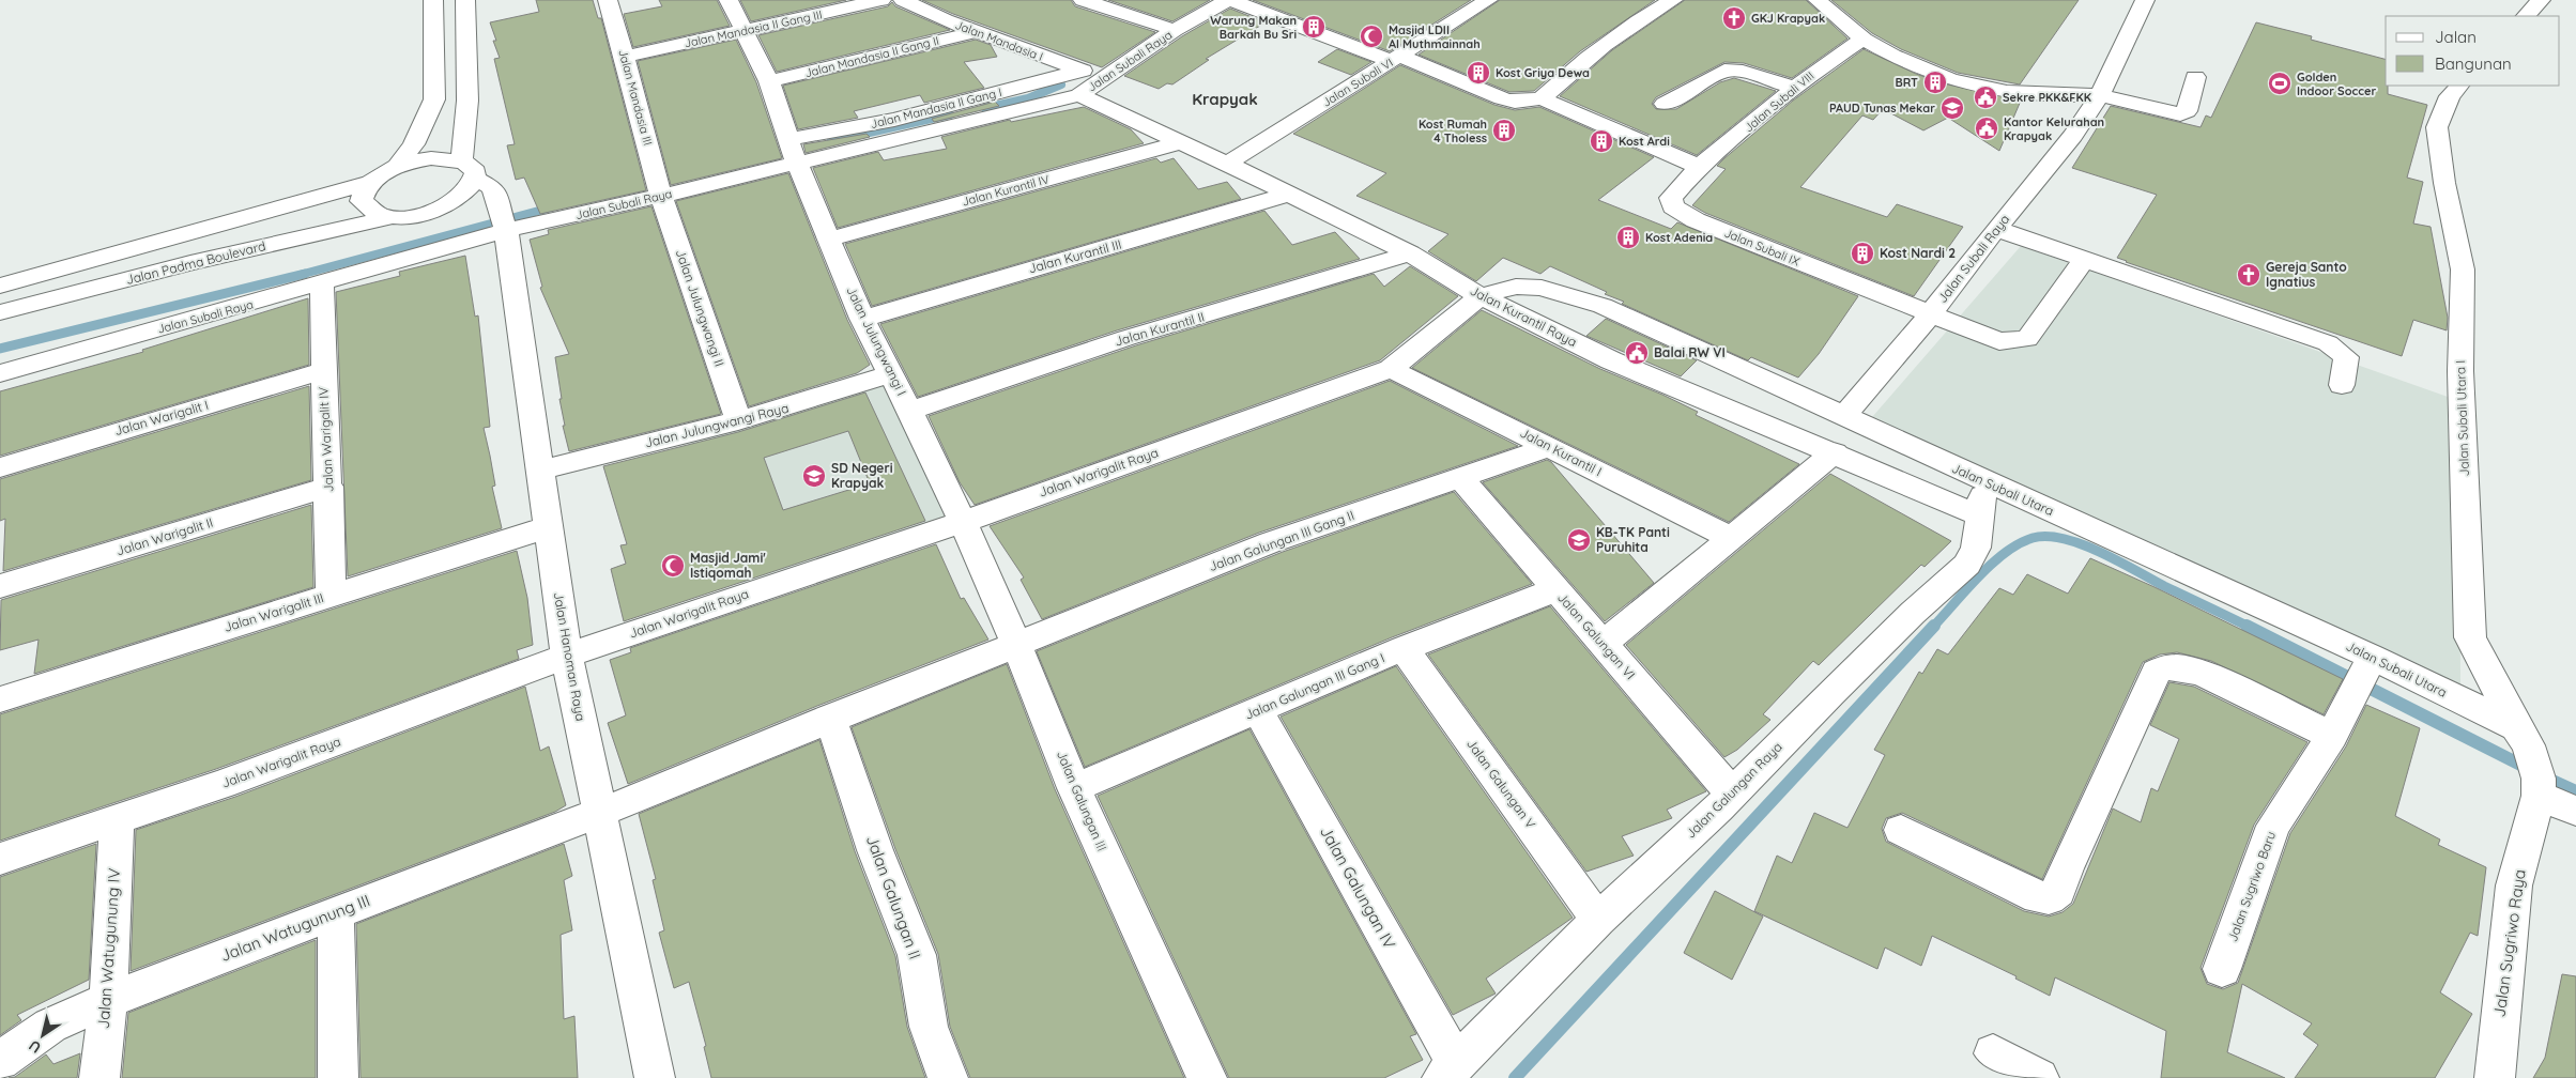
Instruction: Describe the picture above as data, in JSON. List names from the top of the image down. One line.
{"streets":{"street":["Jalan Mandasia II Gang III","Jalan Mandasia I","Jalan Mandasia II Gang II","Jalan Subali Raya","Jalan Subali VI","Jalan Mandasia III","Jalan Subali VIII","Jalan Kurantil IV","Jalan Subali IX","Jalan Kurantil III","Jalan Padma Boulevard","Jalan Julungwangi II","Jalan Kurantil Raya","Jalan Kurantil II","Jalan Julungwangi I","Jalan Warigalit I","Jalan Subali Utara I","Jalan Julungwangi Raya","Jalan Warigalit IV","Jalan Kurantil I","Jalan Warigalit Raya","Jalan Subali Utara","Jalan Warigalit II","Jalan Galungan III Gang II","Jalan Warigalit III","Jalan Galungan VI","Jalan Hanoman Raya","Jalan Galungan III Gang I","Jalan Galungan V","Jalan Galungan Raya","Jalan Galungan III","Jalan Sugriwo Baru","Jalan Galungan IV","Jalan Galungan II","Jalan Watugunung III","Jalan Sugriwo Raya","Jalan Watugunung IV"]},"crossings":[["Jalan Mandasia II Gang III","Jalan Mandasia III"],["Jalan Mandasia II Gang III","Jalan Julungwangi I"],["Jalan Mandasia I","Jalan Mandasia II Gang II"],["Jalan Mandasia I","Jalan Subali Raya"],["Jalan Mandasia I","Jalan Kurantil Raya"],["Jalan Mandasia II Gang II","Jalan Julungwangi I"],["Jalan Subali Raya","Jalan Mandasia III"],["Jalan Subali Raya","Jalan Subali IX"],["Jalan Subali Raya","Jalan Padma Boulevard"],["Jalan Subali Raya","Jalan Julungwangi II"],["Jalan Subali Raya","Jalan Kurantil Raya"],["Jalan Subali Raya","Jalan Julungwangi I"],["Jalan Subali Raya","Jalan Warigalit IV"],["Jalan Subali Raya","Jalan Subali Utara"],["Jalan Subali Raya","Jalan Hanoman Raya"],["Jalan Subali VI","Jalan Kurantil Raya"],["Jalan Mandasia III","Jalan Julungwangi II"],["Jalan Subali VIII","Jalan Subali IX"],["Jalan Kurantil IV","Jalan Kurantil Raya"],["Jalan Kurantil IV","Jalan Julungwangi I"],["Jalan Kurantil III","Jalan Kurantil Raya"],["Jalan Kurantil III","Jalan Julungwangi I"],["Jalan Padma Boulevard","Jalan Hanoman Raya"],["Jalan Julungwangi II","Jalan Julungwangi Raya"],["Jalan Kurantil Raya","Jalan Kurantil II"],["Jalan Kurantil Raya","Jalan Warigalit Raya"],["Jalan Kurantil Raya","Jalan Subali Utara"],["Jalan Kurantil Raya","Jalan Galungan Raya"],["Jalan Kurantil II","Jalan Julungwangi I"],["Jalan Julungwangi I","Jalan Julungwangi Raya"],["Jalan Julungwangi I","Jalan Warigalit Raya"],["Jalan Julungwangi I","Jalan Galungan III"],["Jalan Warigalit I","Jalan Warigalit IV"],["Jalan Subali Utara I","Jalan Subali Utara"],["Jalan Subali Utara I","Jalan Sugriwo Raya"],["Jalan Julungwangi Raya","Jalan Hanoman Raya"],["Jalan Warigalit IV","Jalan Warigalit II"],["Jalan Warigalit IV","Jalan Warigalit III"],["Jalan Kurantil I","Jalan Warigalit Raya"],["Jalan Kurantil I","Jalan Galungan III Gang II"],["Jalan Warigalit Raya","Jalan Subali Utara"],["Jalan Warigalit Raya","Jalan Hanoman Raya"],["Jalan Warigalit Raya","Jalan Galungan III"],["Jalan Warigalit Raya","Jalan Watugunung IV"],["Jalan Subali Utara","Jalan Galungan Raya"],["Jalan Subali Utara","Jalan Sugriwo Baru"],["Jalan Subali Utara","Jalan Sugriwo Raya"],["Jalan Galungan III Gang II","Jalan Galungan VI"],["Jalan Galungan III Gang II","Jalan Galungan III"],["Jalan Warigalit III","Jalan Hanoman Raya"],["Jalan Galungan VI","Jalan Galungan III Gang I"],["Jalan Galungan VI","Jalan Galungan Raya"],["Jalan Hanoman Raya","Jalan Watugunung III"],["Jalan Galungan III Gang I","Jalan Galungan V"],["Jalan Galungan III Gang I","Jalan Galungan III"],["Jalan Galungan III Gang I","Jalan Galungan IV"],["Jalan Galungan V","Jalan Galungan Raya"],["Jalan Galungan Raya","Jalan Galungan IV"],["Jalan Watugunung III","Jalan Watugunung IV"]],"districts":["Krapyak"],"places":{"church":["GKJ Krapyak","Gereja Santo Ignatius"],"building":["Warung Makan Barkah Bu Sri","Kost Griya Dewa","BRT","Kost Rumah 4 Tholess","Kost Ardi","Kost Adenia","Kost Nardi 2"],"mosque":["Masjid LDII Al Muthmainnah","Masjid Jami' Istiqomah"],"sports":["Golden Indoor Soccer"],"public building":["Sekre PKK&FKK","Kantor Kelurahan Krapyak","Balai RW VI"],"school or university":["PAUD Tunas Mekar","SD Negeri Krapyak","KB-TK Panti Puruhita"]},"legend":["Jalan","Bangunan"],"north":"bottom left"}
